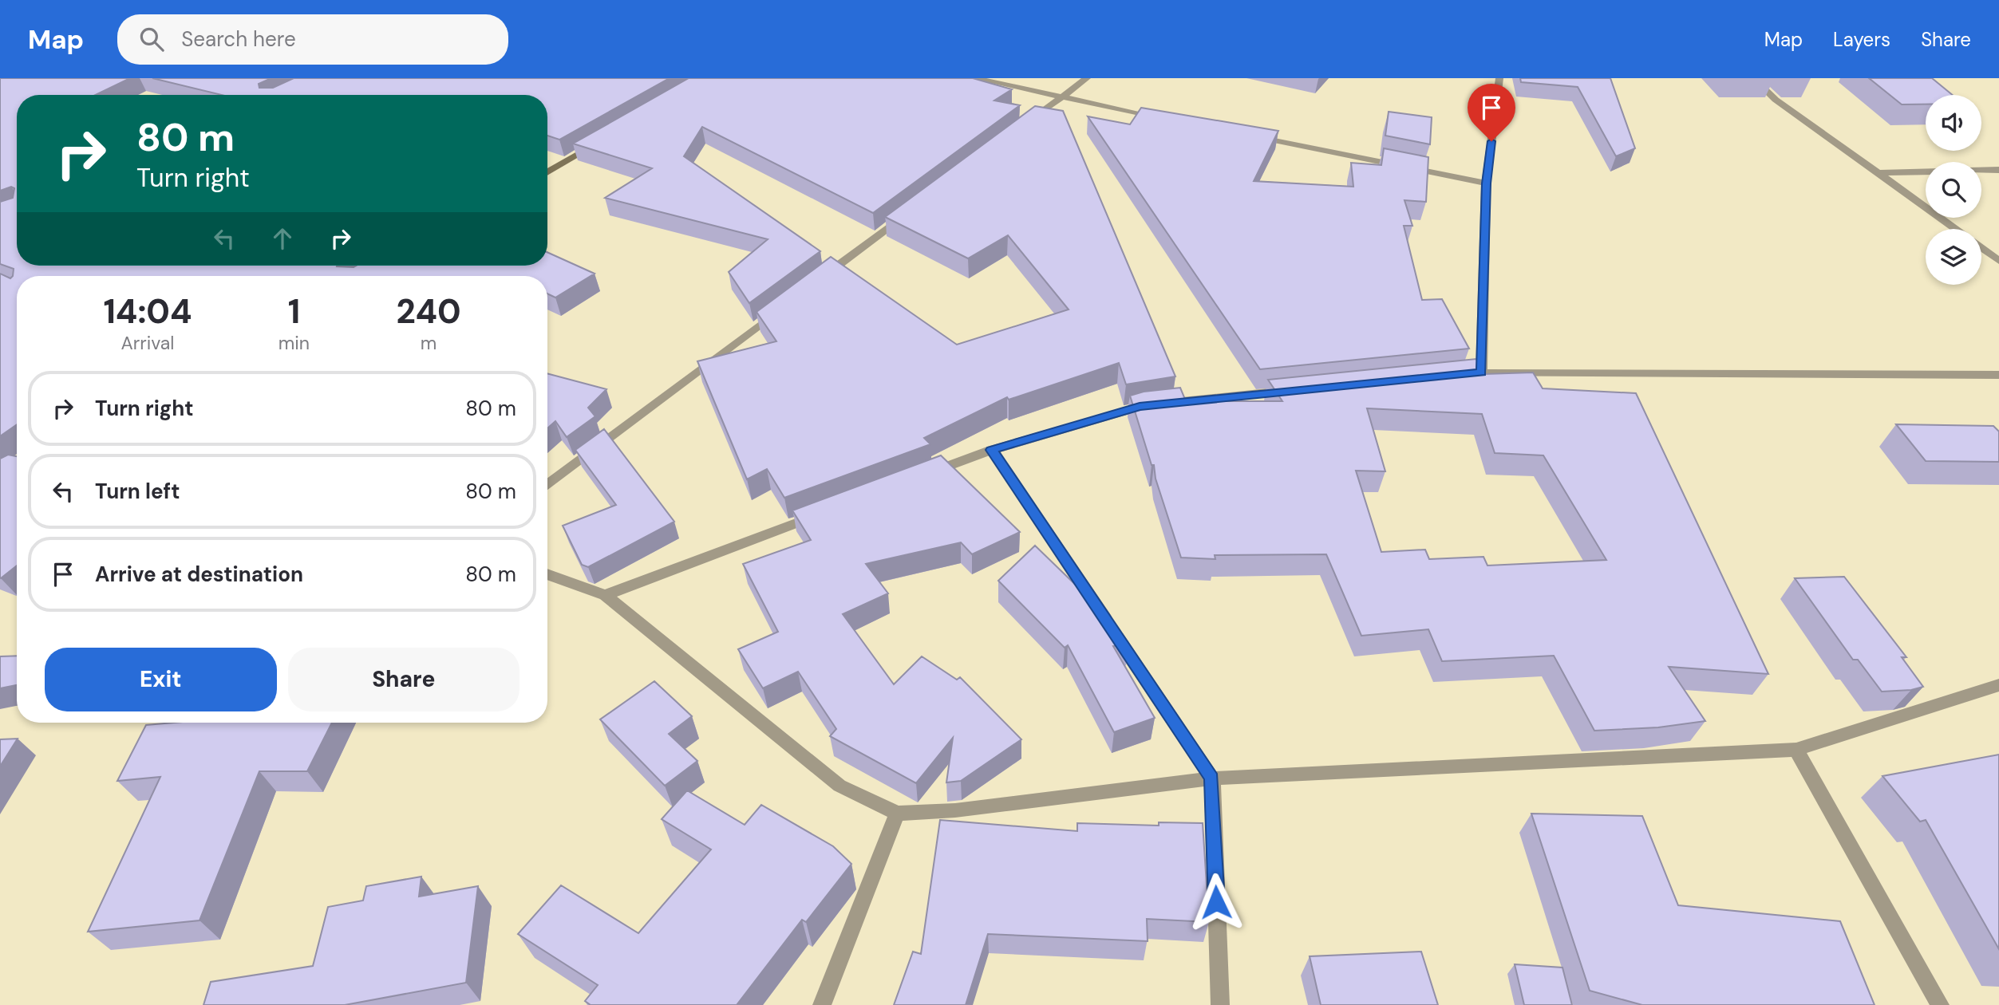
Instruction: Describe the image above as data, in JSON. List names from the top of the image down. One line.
{"page":{"header":"Map","search":"Search here","nav":["Map","Layers","Share"],"turn":["80 m","Turn right"],"eta":["14:04","Arrival","1","min","240","m"],"list":[{"name":"Turn right","value":"80 m"},{"name":"Turn left","value":"80 m"},{"name":"Arrive at destination","value":"80 m"}],"buttons":["Exit","Share"]}}
